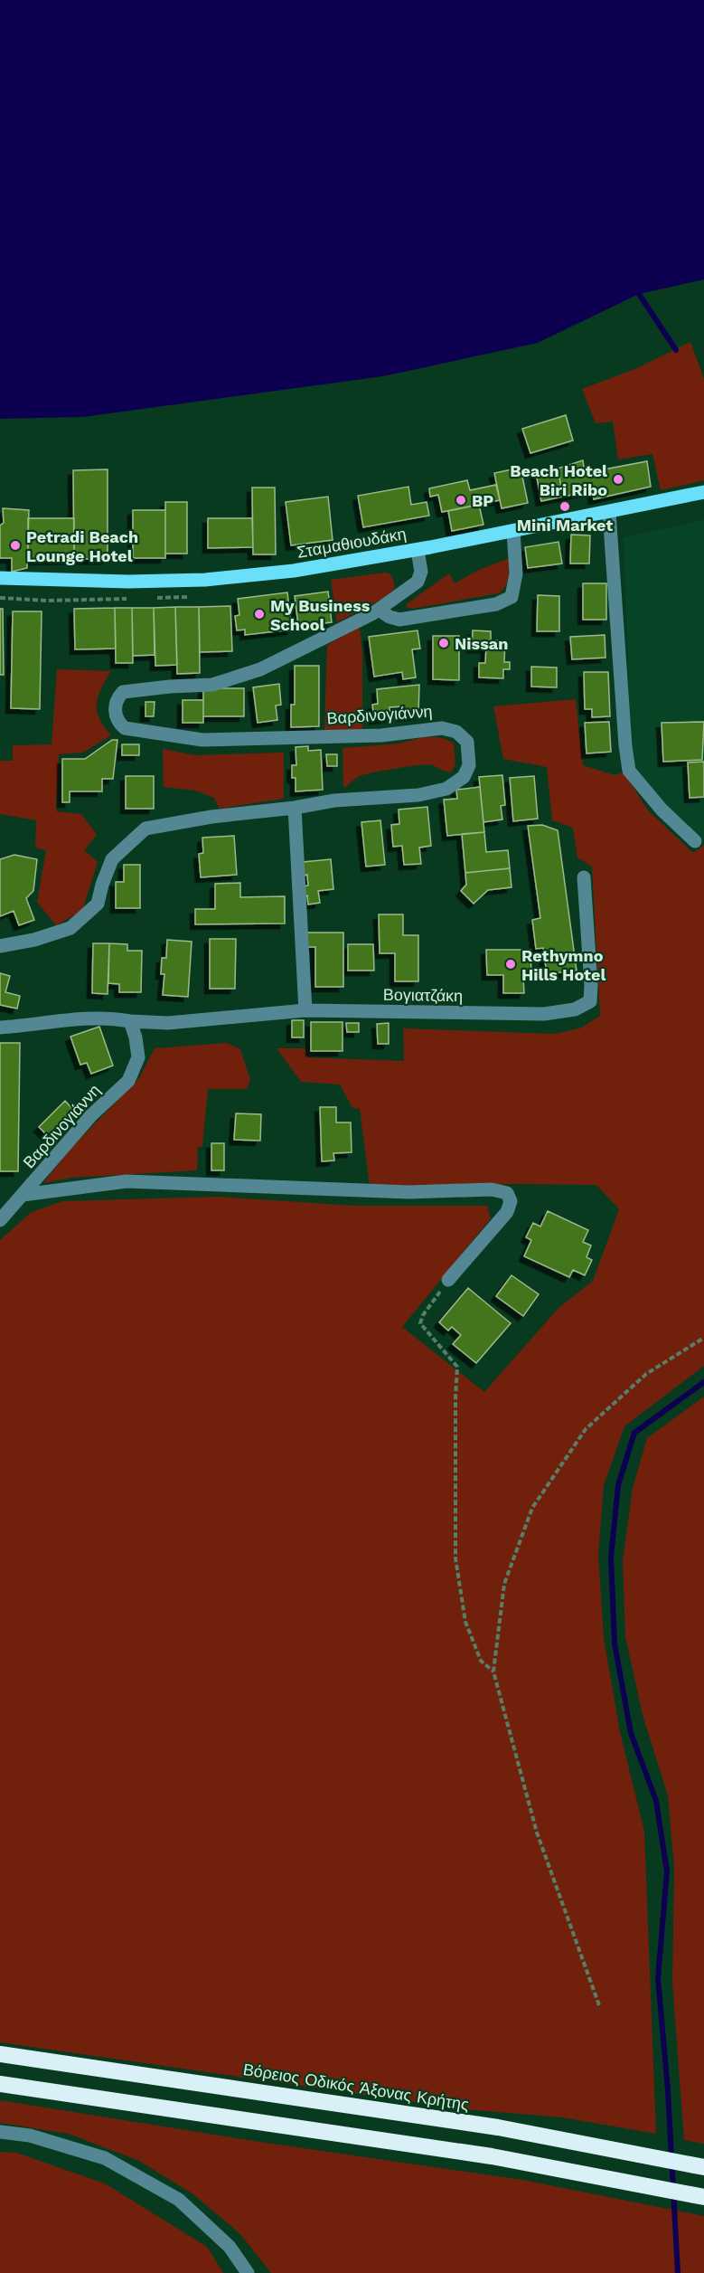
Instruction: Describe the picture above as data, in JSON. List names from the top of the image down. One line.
{"streets":{"highway":["Βόρειος Οδικός Άξονας Κρήτης"],"main road":["Σταμαθιουδάκη"],"street":["Βαρδινογιάννη","Βογιατζάκη"]},"crossings":[["Σταμαθιουδάκη","Βαρδινογιάννη"],["Βαρδινογιάννη","Βογιατζάκη"]],"places":["Beach Hotel Biri Ribo","BP","Mini Market","Petradi Beach Lounge Hotel","My Business School","Nissan","Rethymno Hills Hotel"]}
